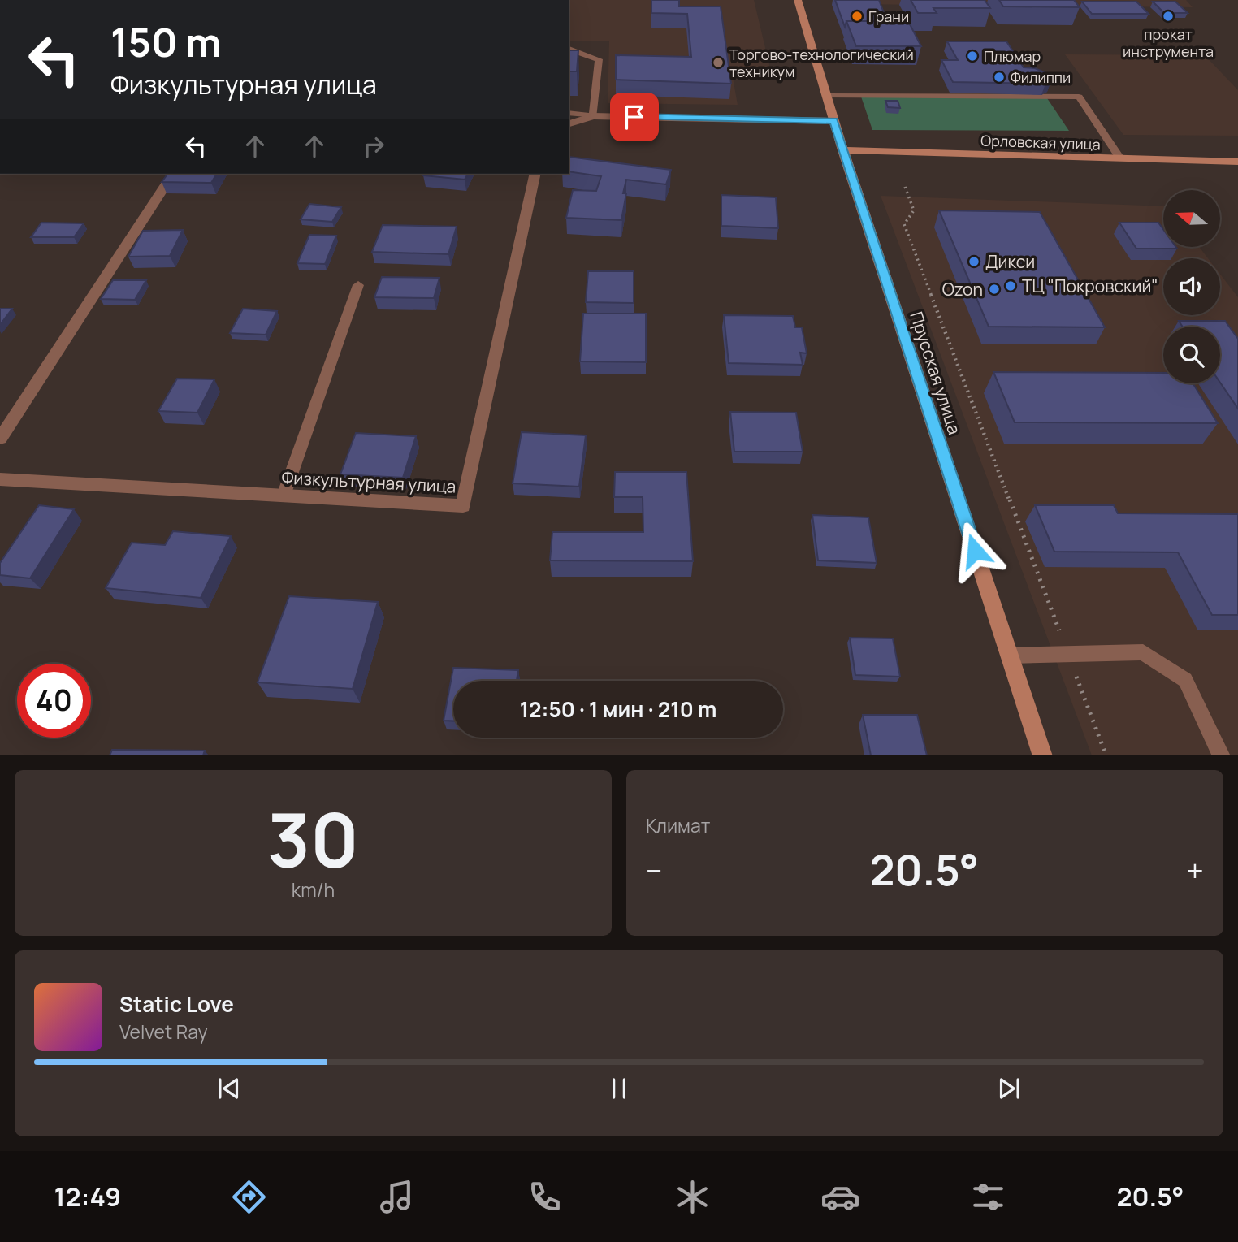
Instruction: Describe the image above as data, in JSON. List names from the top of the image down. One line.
{"streets":{"street":["Орловская улица","Прусская улица","Физкультурная улица"]},"crossings":[["Орловская улица","Прусская улица"]],"places":["Грани","прокат инструмента","Плюмар","Торгово-технологический техникум","Филиппи","Дикси","ТЦ \"Покровский\"","Ozon"],"north":"left","page":{"turn":["150 m","Физкультурная улица"],"limit":"40","trip":"12:50 · 1 мин · 210 m","tile":[["30","km/h"],"Климат"],"heat":["−","20.5°","+"],"song":["Static Love","Velvet Ray"],"tabs":["12:49","20.5°"]}}
